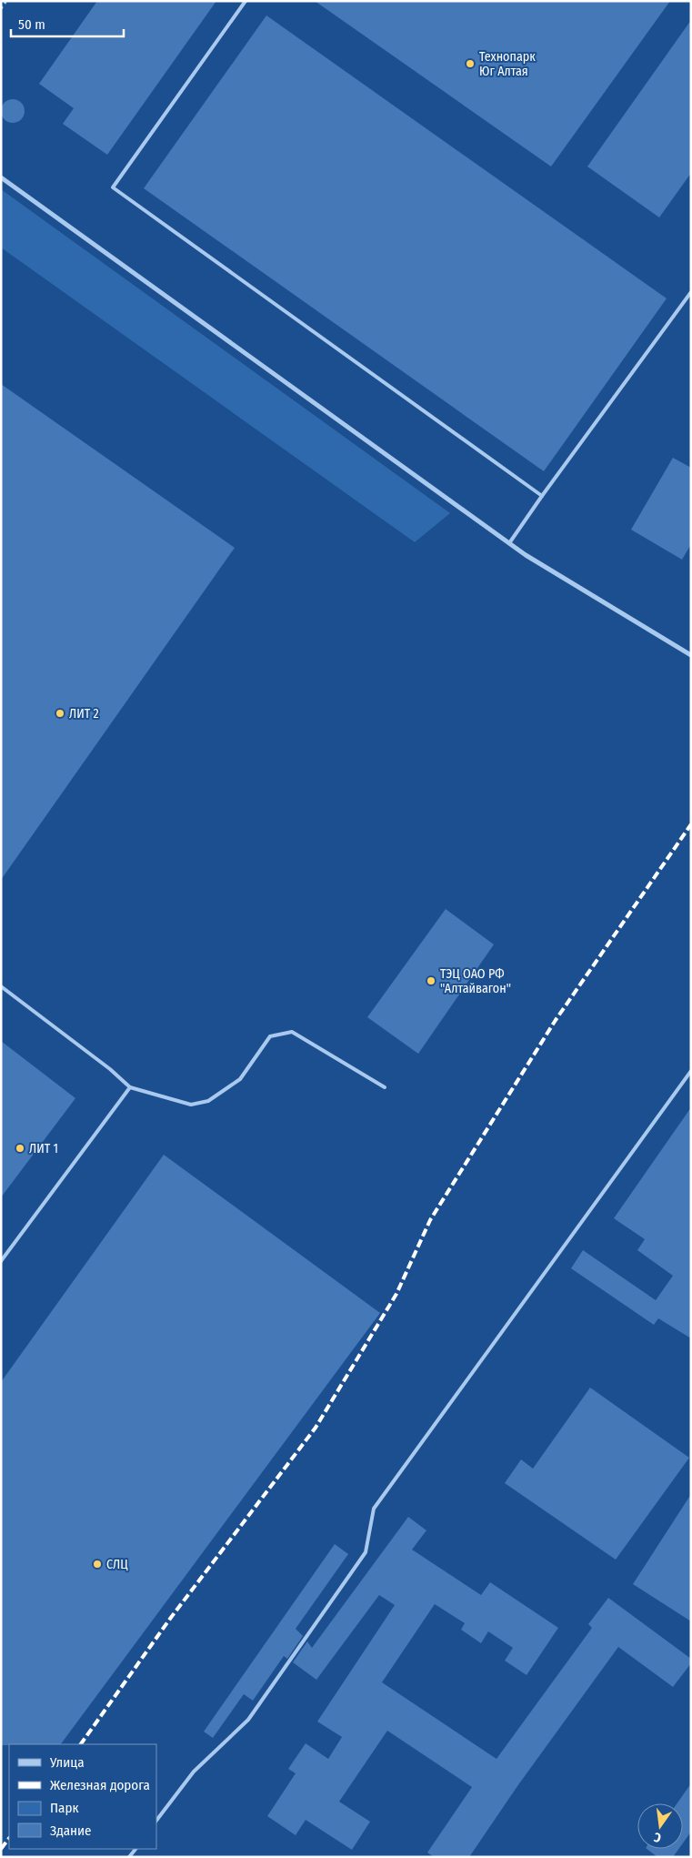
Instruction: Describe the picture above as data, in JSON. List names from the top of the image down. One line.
{"places":["Технопарк Юг Алтая","ЛИТ 2","ТЭЦ ОАО РФ \"Алтайвагон\"","ЛИТ 1","СЛЦ"],"legend":["Улица","Железная дорога","Парк","Здание"],"scale_bar":"50 m","north":"bottom"}
